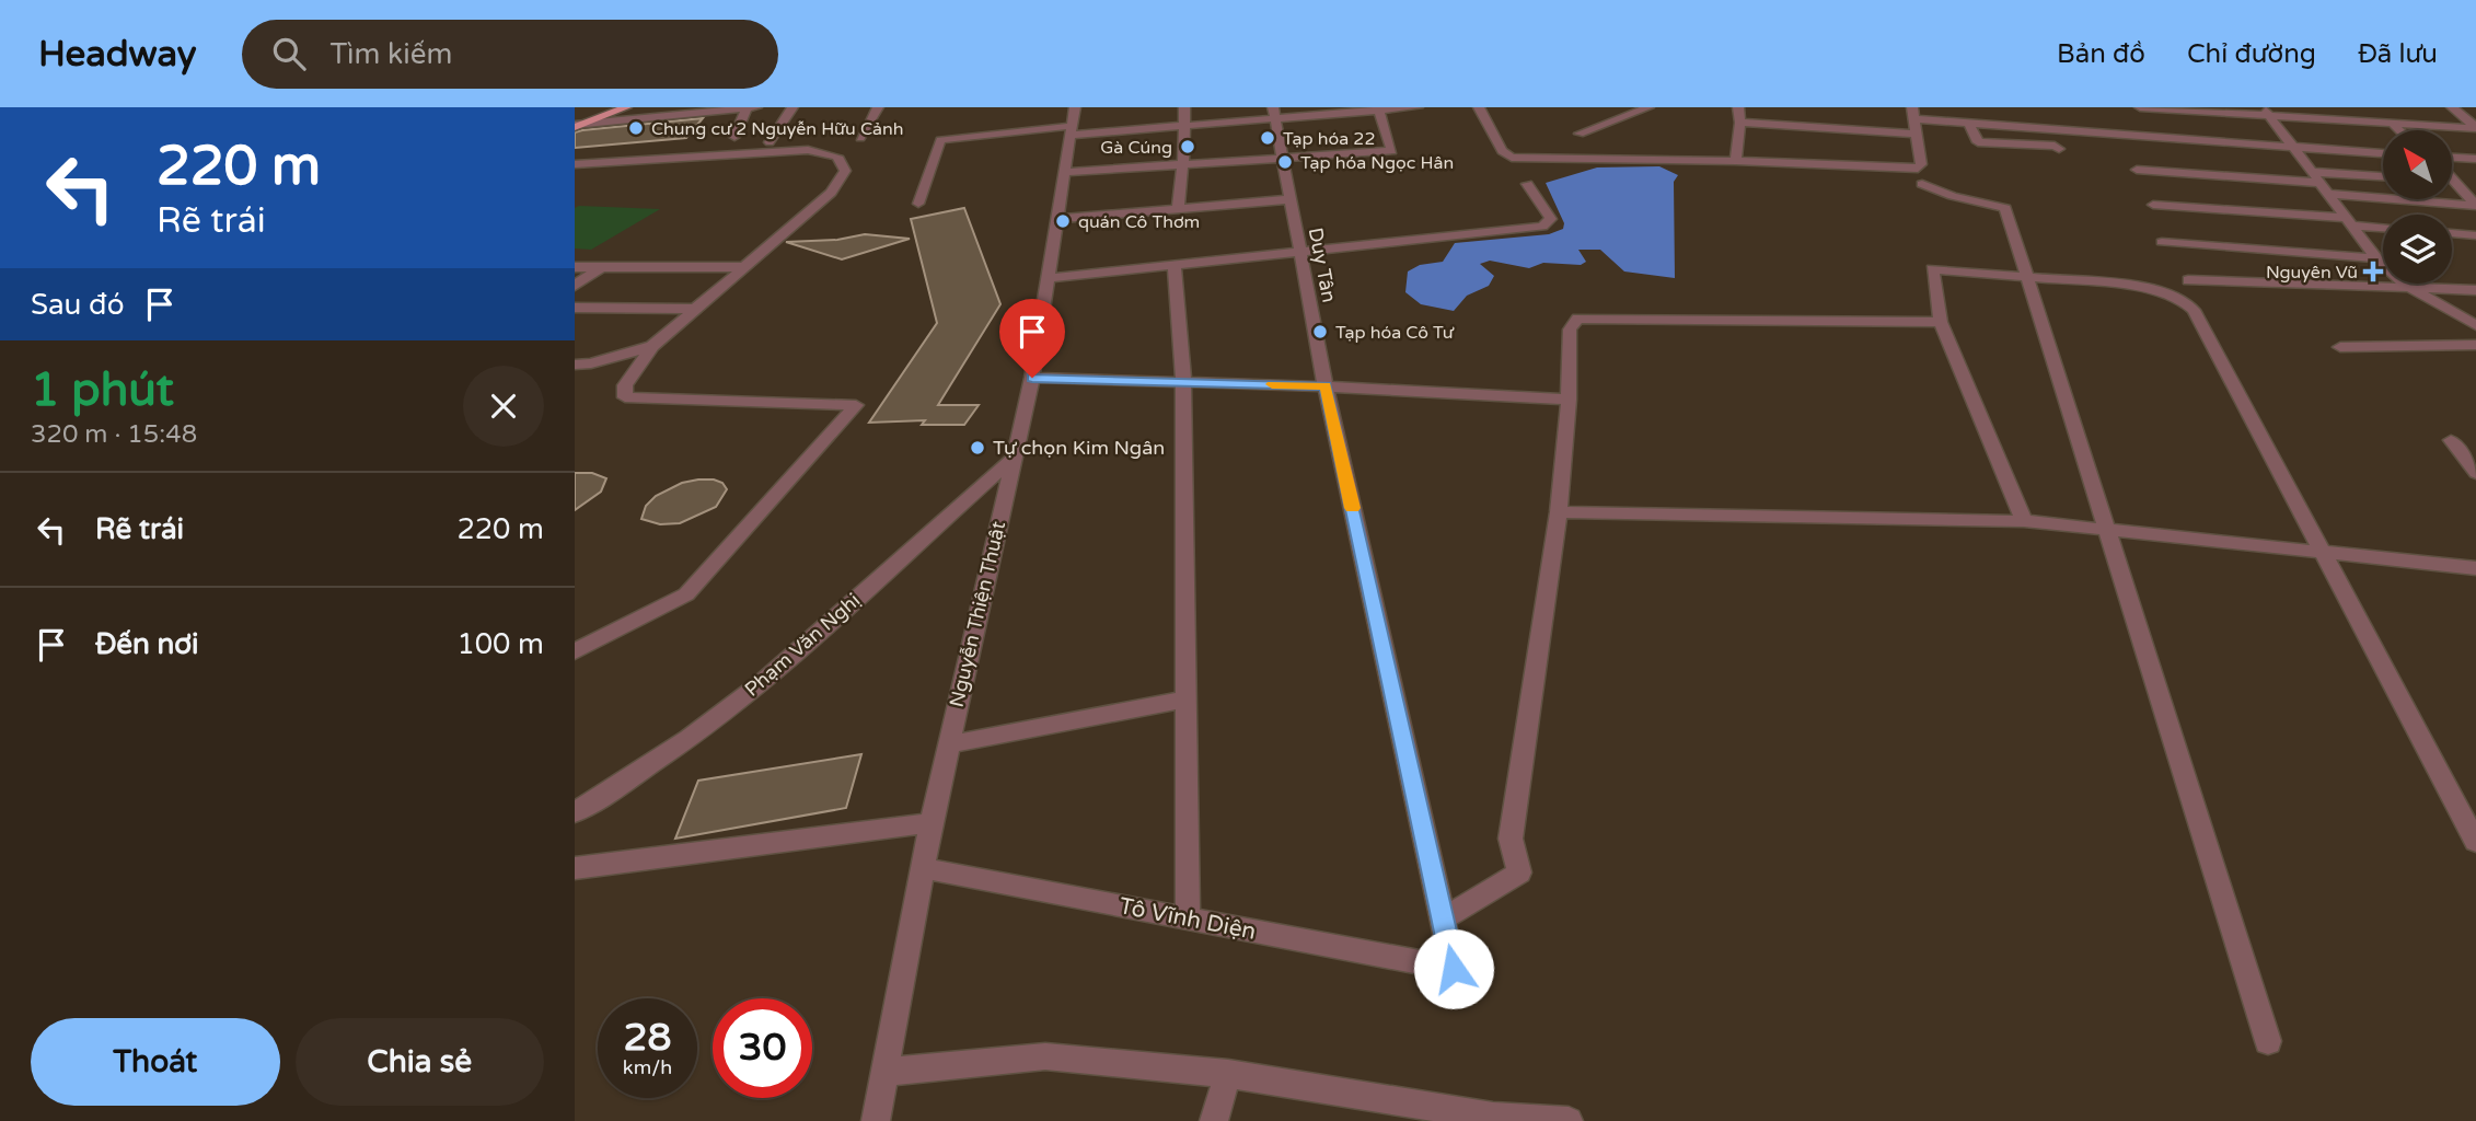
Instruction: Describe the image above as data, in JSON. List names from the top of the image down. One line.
{"streets":{"street":["Duy Tân","Nguyễn Thiện Thuật","Phạm Văn Nghị","Tô Vĩnh Diện"]},"crossings":[["Duy Tân","Tô Vĩnh Diện"],["Nguyễn Thiện Thuật","Phạm Văn Nghị"],["Nguyễn Thiện Thuật","Tô Vĩnh Diện"]],"places":{"other":["Chung cư 2 Nguyễn Hữu Cảnh","Tạp hóa 22","Gà Cúng","Tạp hóa Ngọc Hân","quán Cô Thơm","Tạp hóa Cô Tư","Tự chọn Kim Ngân"],"health":["Nguyên Vũ"]},"north":"top left","page":{"header":"Headway","search":"Tìm kiếm","nav":["Bản đồ","Chỉ đường","Đã lưu"],"turn":["220 m","Rẽ trái"],"then":"Sau đó","heading":["1 phút","320 m · 15:48"],"list":[{"name":"Rẽ trái","value":"220 m"},{"name":"Đến nơi","value":"100 m"}],"speed":"28 km/h","limit":"30","buttons":["Thoát","Chia sẻ"]}}
